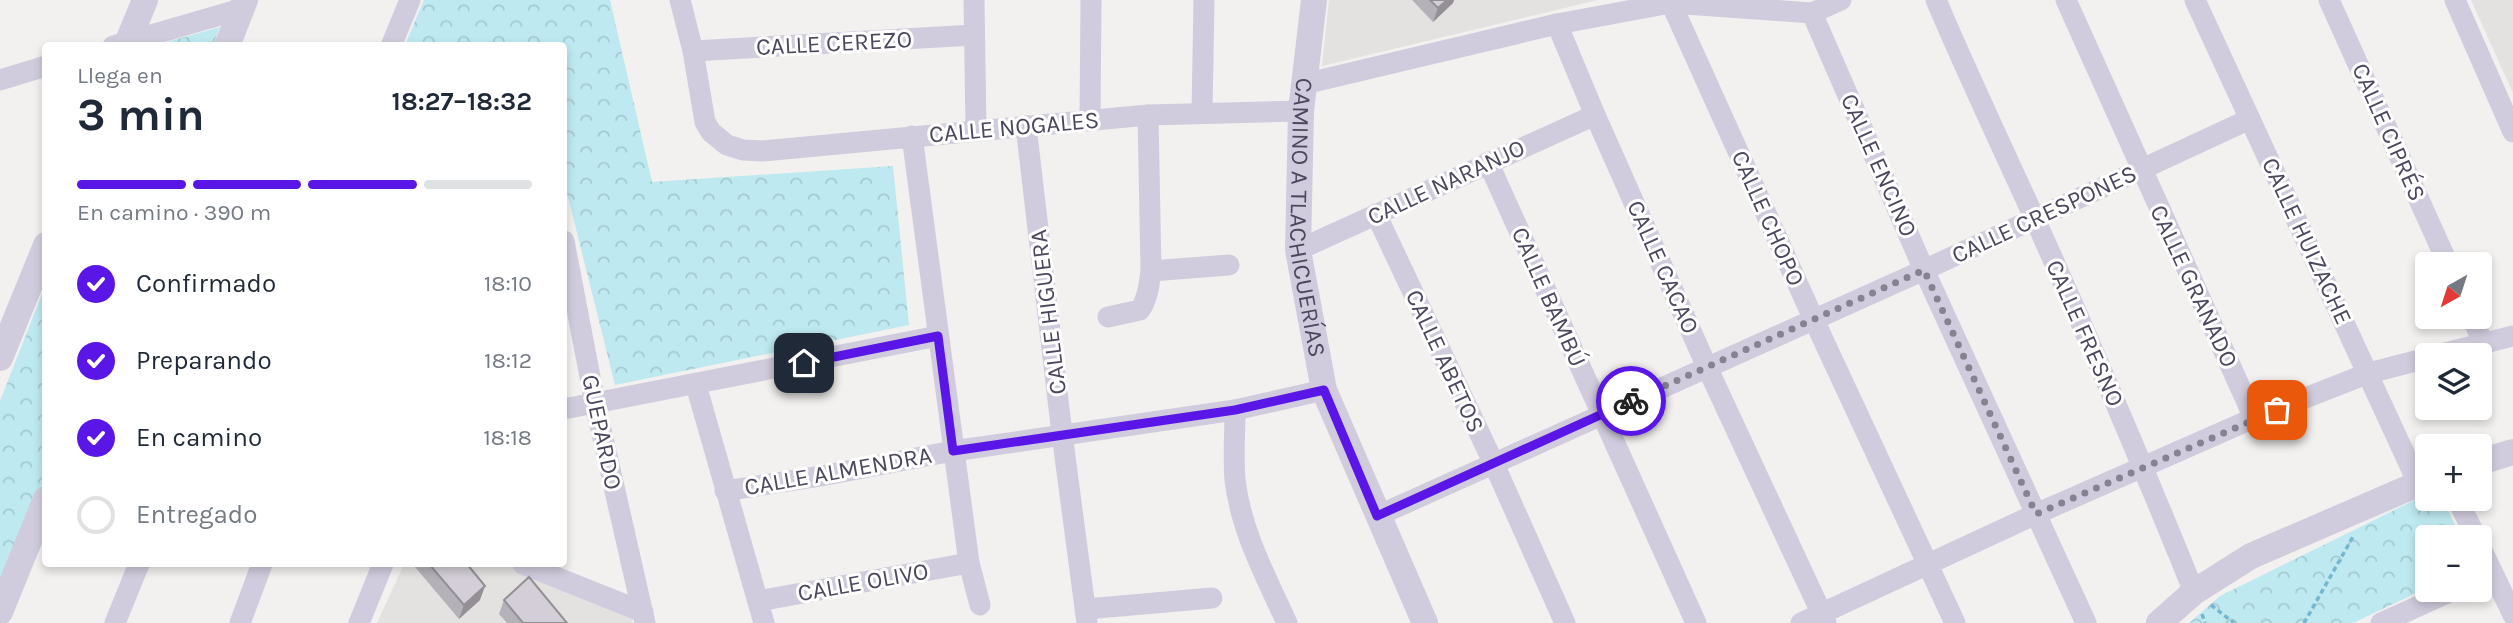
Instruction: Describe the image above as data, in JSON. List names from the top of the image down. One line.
{"streets":{"street":["CALLE CEREZO","CALLE NOGALES","CALLE CIPRÉS","CALLE ENCINO","CALLE NARANJO","CALLE CRESPONES","CAMINO A TLACHICUERÍAS","CALLE CHOPO","CALLE HUIZACHE","CALLE CACAO","CALLE GRANADO","CALLE BAMBÚ","CALLE HIGUERA","CALLE FRESNO","CALLE ABETOS","GUEPARDO","CALLE ALMENDRA","CALLE OLIVO"]},"crossings":[["CALLE CEREZO","CALLE NOGALES"],["CALLE NOGALES","CAMINO A TLACHICUERÍAS"],["CALLE NOGALES","CALLE HIGUERA"],["CALLE ENCINO","CALLE CRESPONES"],["CALLE NARANJO","CAMINO A TLACHICUERÍAS"],["CALLE NARANJO","CALLE CACAO"],["CALLE NARANJO","CALLE BAMBÚ"],["CALLE NARANJO","CALLE ABETOS"],["CALLE CRESPONES","CAMINO A TLACHICUERÍAS"],["CALLE CRESPONES","CALLE CHOPO"],["CALLE CRESPONES","CALLE HUIZACHE"],["CALLE CRESPONES","CALLE CACAO"],["CALLE CRESPONES","CALLE GRANADO"],["CALLE CRESPONES","CALLE BAMBÚ"],["CALLE CRESPONES","CALLE FRESNO"],["CALLE CRESPONES","CALLE ABETOS"],["CAMINO A TLACHICUERÍAS","CALLE ALMENDRA"],["CALLE HIGUERA","CALLE ALMENDRA"]],"north":"bottom left","page":{"heading":["3 min","Llega en","18:27–18:32"],"bar":"En camino · 390 m","list":[["Confirmado","18:10"],["Preparando","18:12"],["En camino","18:18"],"Entregado"],"map_buttons":["+","−"]}}
